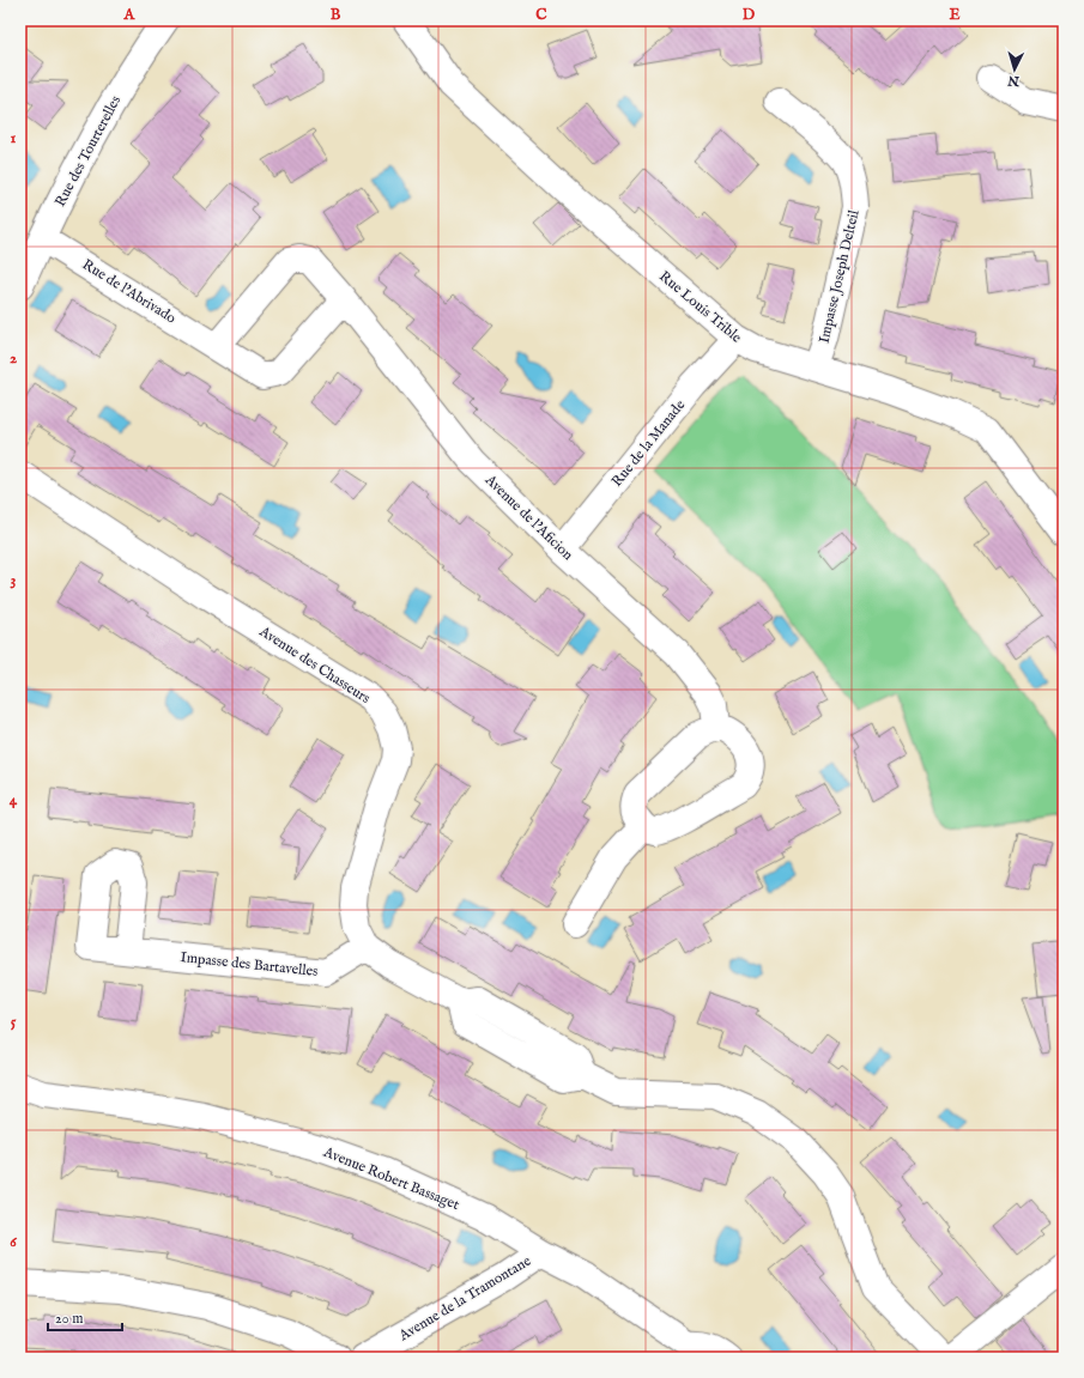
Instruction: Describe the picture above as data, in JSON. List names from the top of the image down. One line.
{"streets":{"street":["Rue des Tourterelles","Impasse Joseph Delteil","Rue de l'Abrivado","Rue Louis Trible","Rue de la Manade","Avenue de l'Aficion","Avenue des Chasseurs","Impasse des Bartavelles","Avenue Robert Bassaget","Avenue de la Tramontane"]},"crossings":[["Rue des Tourterelles","Rue de l'Abrivado"],["Impasse Joseph Delteil","Rue Louis Trible"],["Rue de l'Abrivado","Avenue de l'Aficion"],["Rue Louis Trible","Rue de la Manade"],["Rue de la Manade","Avenue de l'Aficion"],["Avenue des Chasseurs","Impasse des Bartavelles"],["Avenue Robert Bassaget","Avenue de la Tramontane"]],"scale_bar":"20 m","north":"bottom","grid":{"columns":["A","B","C","D","E"],"rows":["1","2","3","4","5","6"]}}
